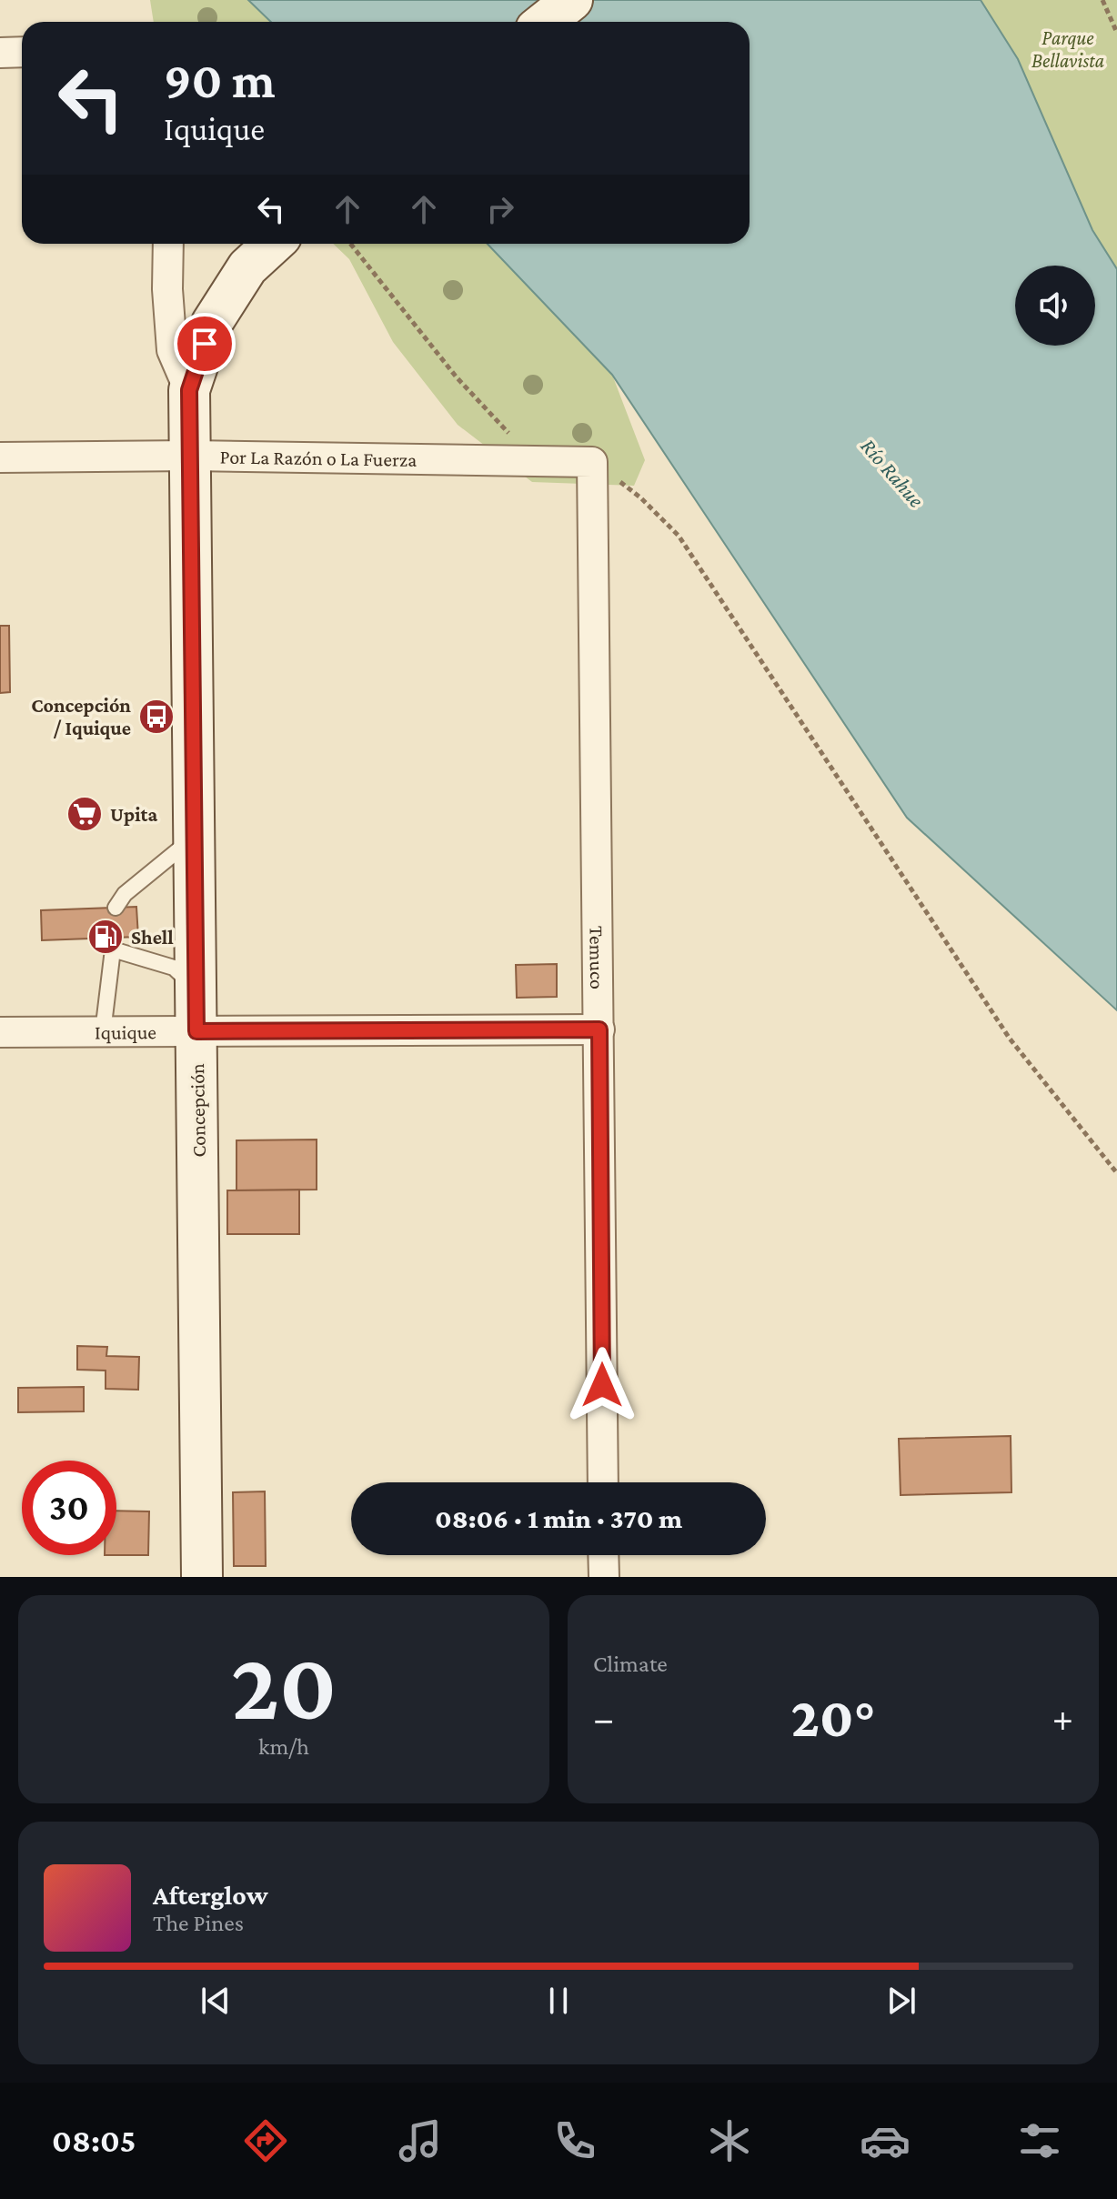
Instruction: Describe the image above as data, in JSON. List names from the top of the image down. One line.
{"streets":{"main road":["Concepción"],"street":["Por La Razón o La Fuerza","Temuco","Iquique"]},"crossings":[["Por La Razón o La Fuerza","Temuco"],["Por La Razón o La Fuerza","Concepción"],["Temuco","Iquique"],["Iquique","Concepción"]],"water":["Río Rahue"],"parks":["Parque Bellavista"],"places":{"bus stop":["Concepción / Iquique"],"supermarket":["Upita"],"fuel station":["Shell"]},"page":{"turn":["90 m","Iquique"],"limit":"30","trip":"08:06 · 1 min · 370 m","tile":[["20","km/h"],"Climate"],"heat":["−","20°","+"],"song":["Afterglow","The Pines"],"tabs":"08:05"}}
